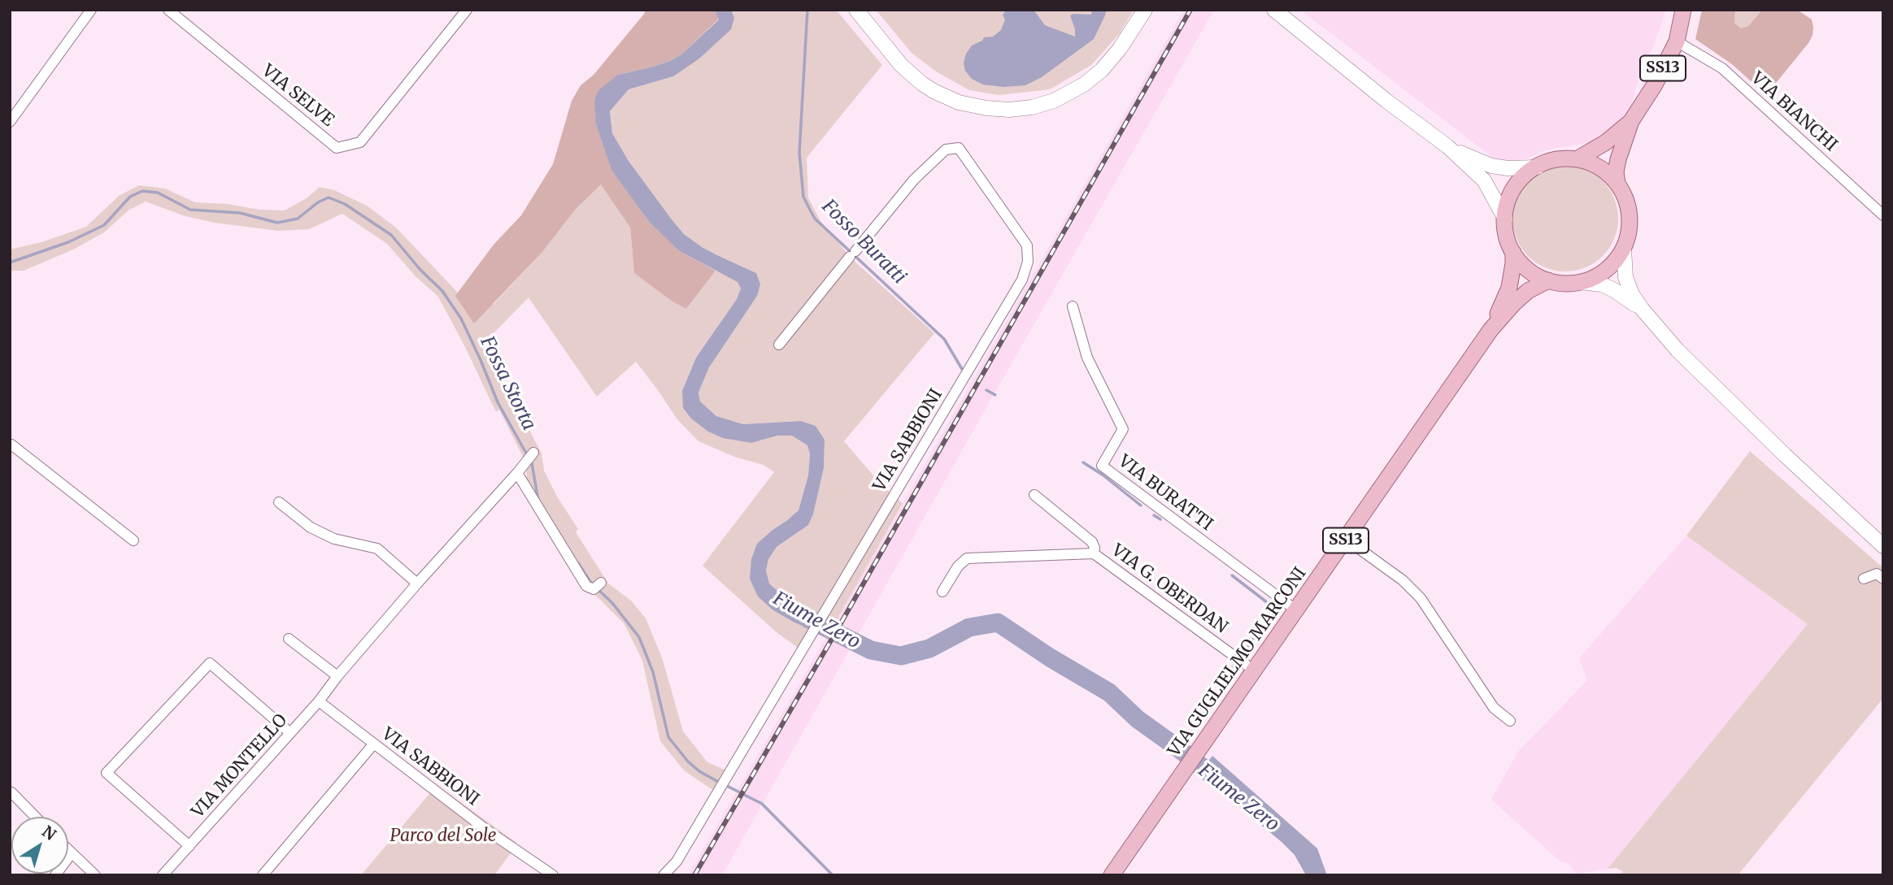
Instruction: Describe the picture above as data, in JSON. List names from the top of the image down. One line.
{"streets":{"main road":["SS13","VIA GUGLIELMO MARCONI"],"street":["VIA SELVE","VIA BIANCHI","VIA SABBIONI","VIA BURATTI","VIA G. OBERDAN","VIA MONTELLO"]},"crossings":[["VIA BIANCHI","VIA GUGLIELMO MARCONI"],["VIA SABBIONI","VIA MONTELLO"],["VIA BURATTI","VIA GUGLIELMO MARCONI"],["VIA G. OBERDAN","VIA GUGLIELMO MARCONI"]],"water":["Fosso Buratti","Fossa Storta","Fiume Zero"],"parks":["Parco del Sole"],"north":"top right"}
